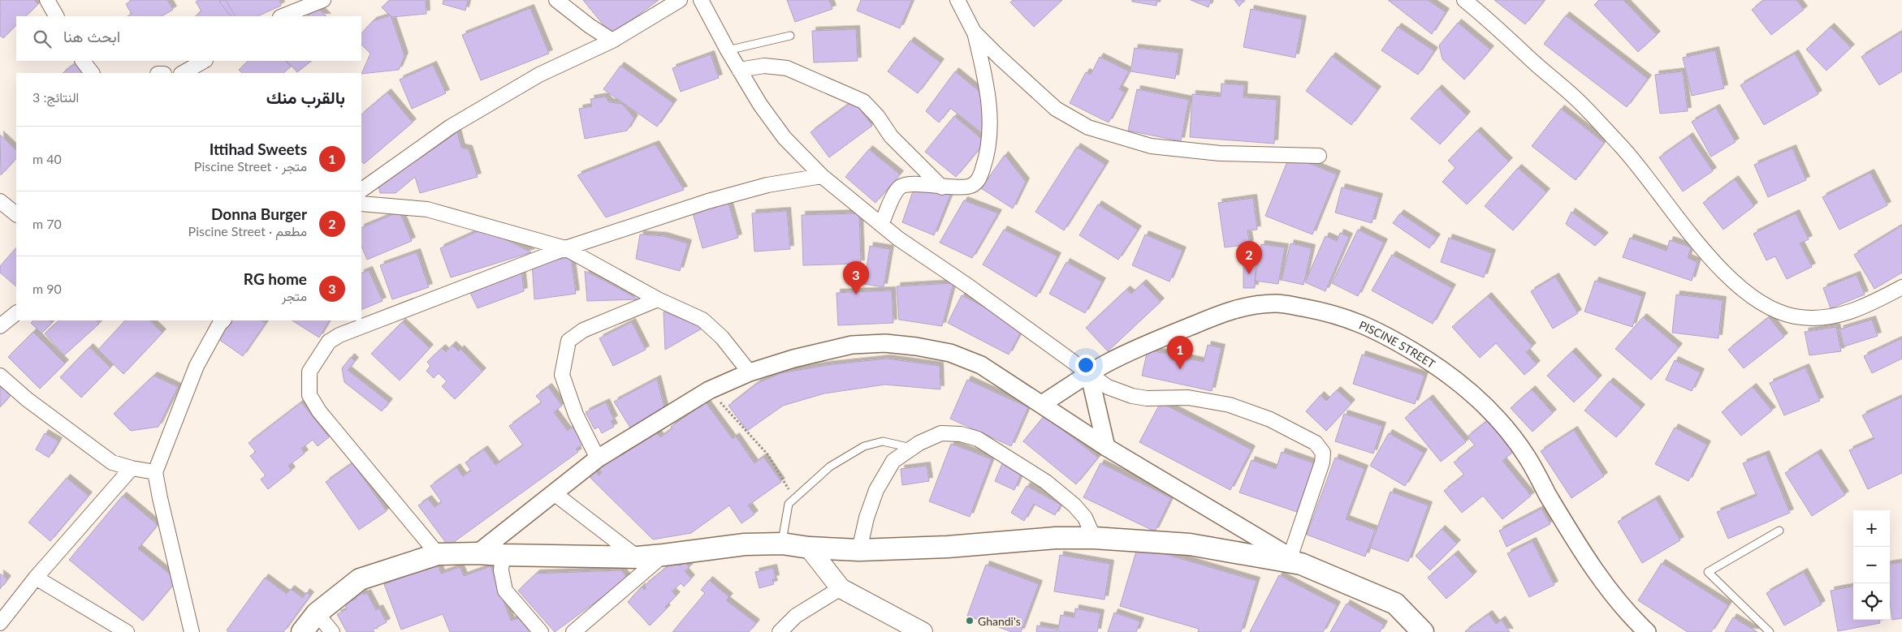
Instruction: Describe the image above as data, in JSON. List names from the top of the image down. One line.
{"streets":{"street":["PISCINE STREET"]},"places":["Ghandi's"],"page":{"search":"ابحث هنا","heading":["بالقرب منك","النتائج: 3"],"list":[{"mark":"1","name":"Ittihad Sweets","note":"متجر · Piscine Street","value":"40 m"},{"mark":"2","name":"Donna Burger","note":"مطعم · Piscine Street","value":"70 m"},{"mark":"3","name":"RG home","note":"متجر","value":"90 m"}],"pins":["2","3","1"],"map_buttons":["+","−"]}}
